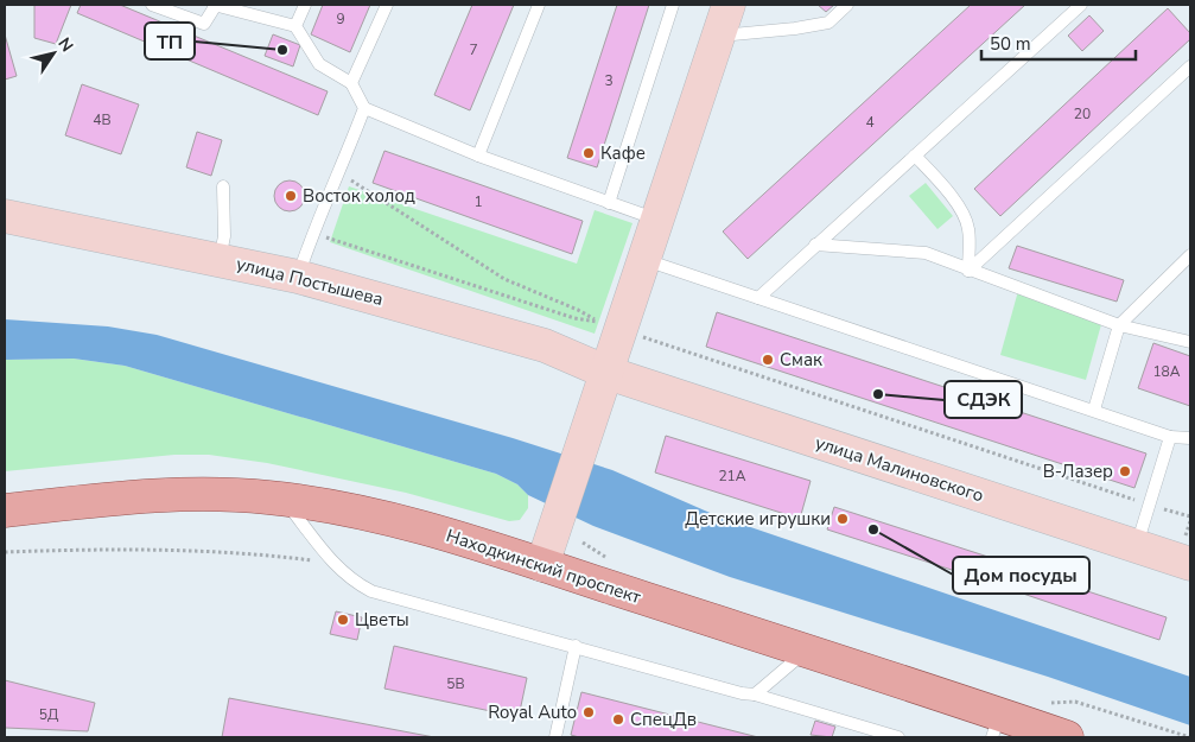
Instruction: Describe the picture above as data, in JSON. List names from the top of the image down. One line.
{"streets":{"main road":["улица Постышева","улица Малиновского","Находкинский проспект"]},"crossings":[["улица Постышева","улица Малиновского"]],"places":["ТП","Кафе","Восток холод","Смак","СДЭК","В-Лазер","Детские игрушки","Дом посуды","Цветы","Royal Auto","СпецДв"],"house_numbers":["9","7","3","20","4В","4","1","18А","21А","5В","5Д"],"scale_bar":"50 m","north":"top right"}
